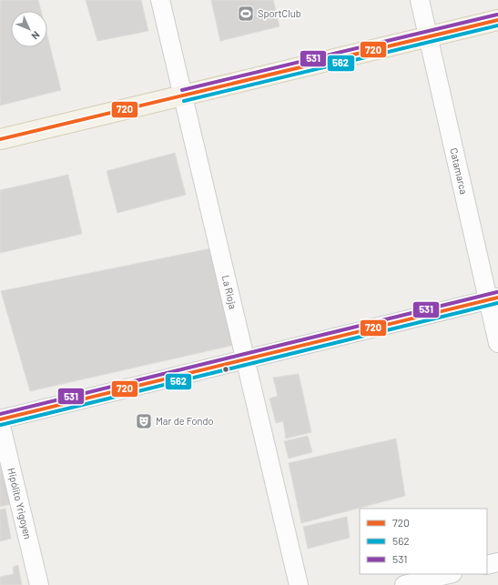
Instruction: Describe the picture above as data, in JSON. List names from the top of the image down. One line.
{"streets":{"street":["Catamarca","La Rioja","Hipólito Yrigoyen"]},"places":{"sports":["SportClub"],"theatre":["Mar de Fondo"]},"lines":["transit line 531","transit line 720","transit line 562"],"legend":["720","562","531"],"north":"bottom right"}
